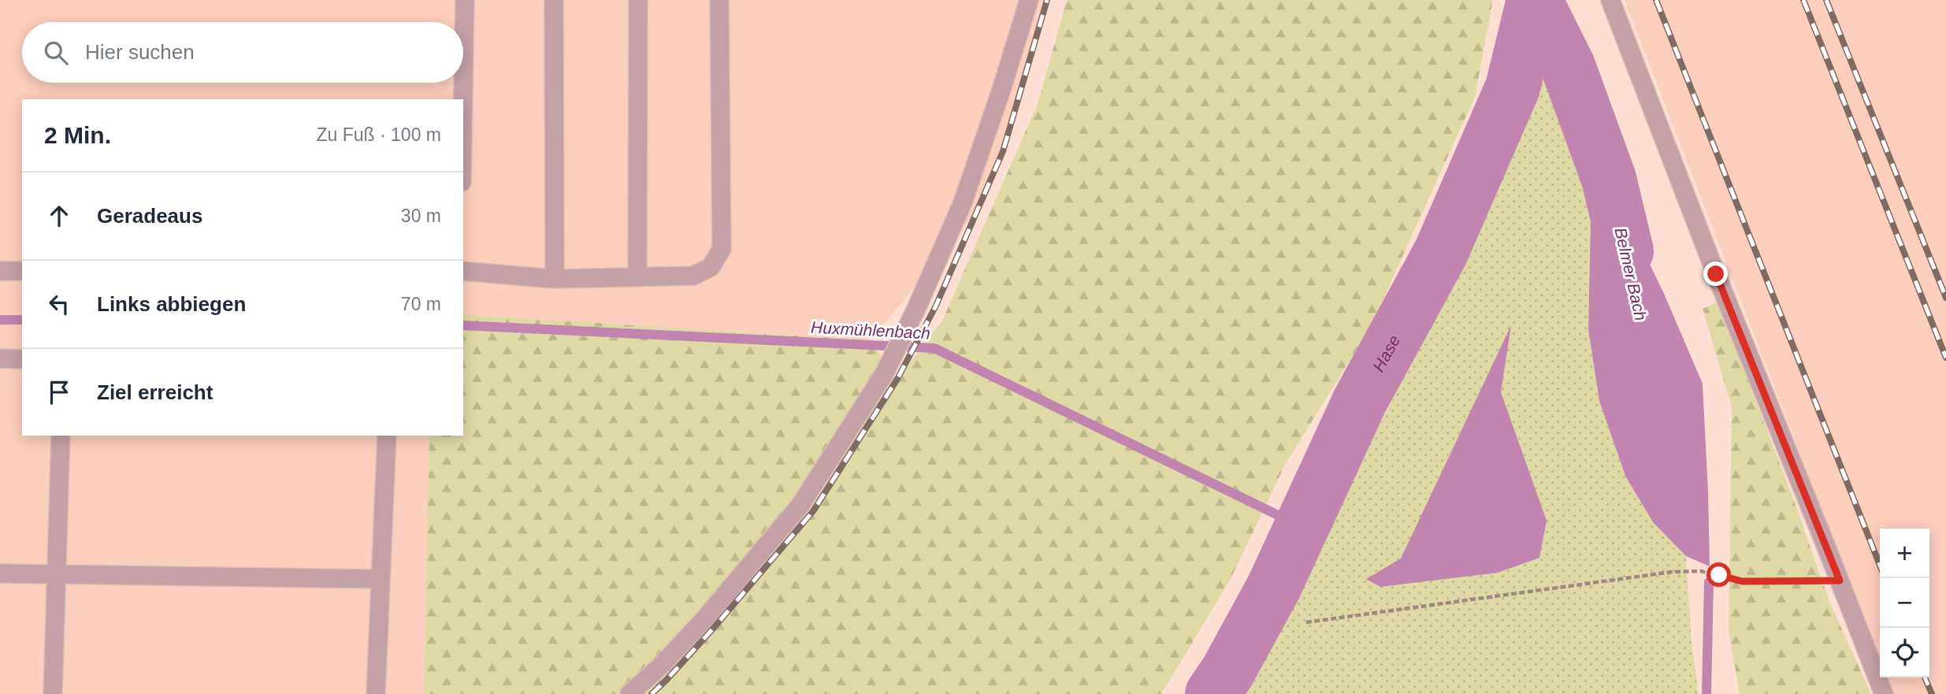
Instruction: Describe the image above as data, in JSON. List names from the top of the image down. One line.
{"water":["Belmer Bach","Huxmühlenbach","Hase"],"page":{"search":"Hier suchen","heading":["2 Min.","Zu Fuß · 100 m"],"list":[["Geradeaus","30 m"],["Links abbiegen","70 m"],"Ziel erreicht"],"map_buttons":["+","−"]}}
